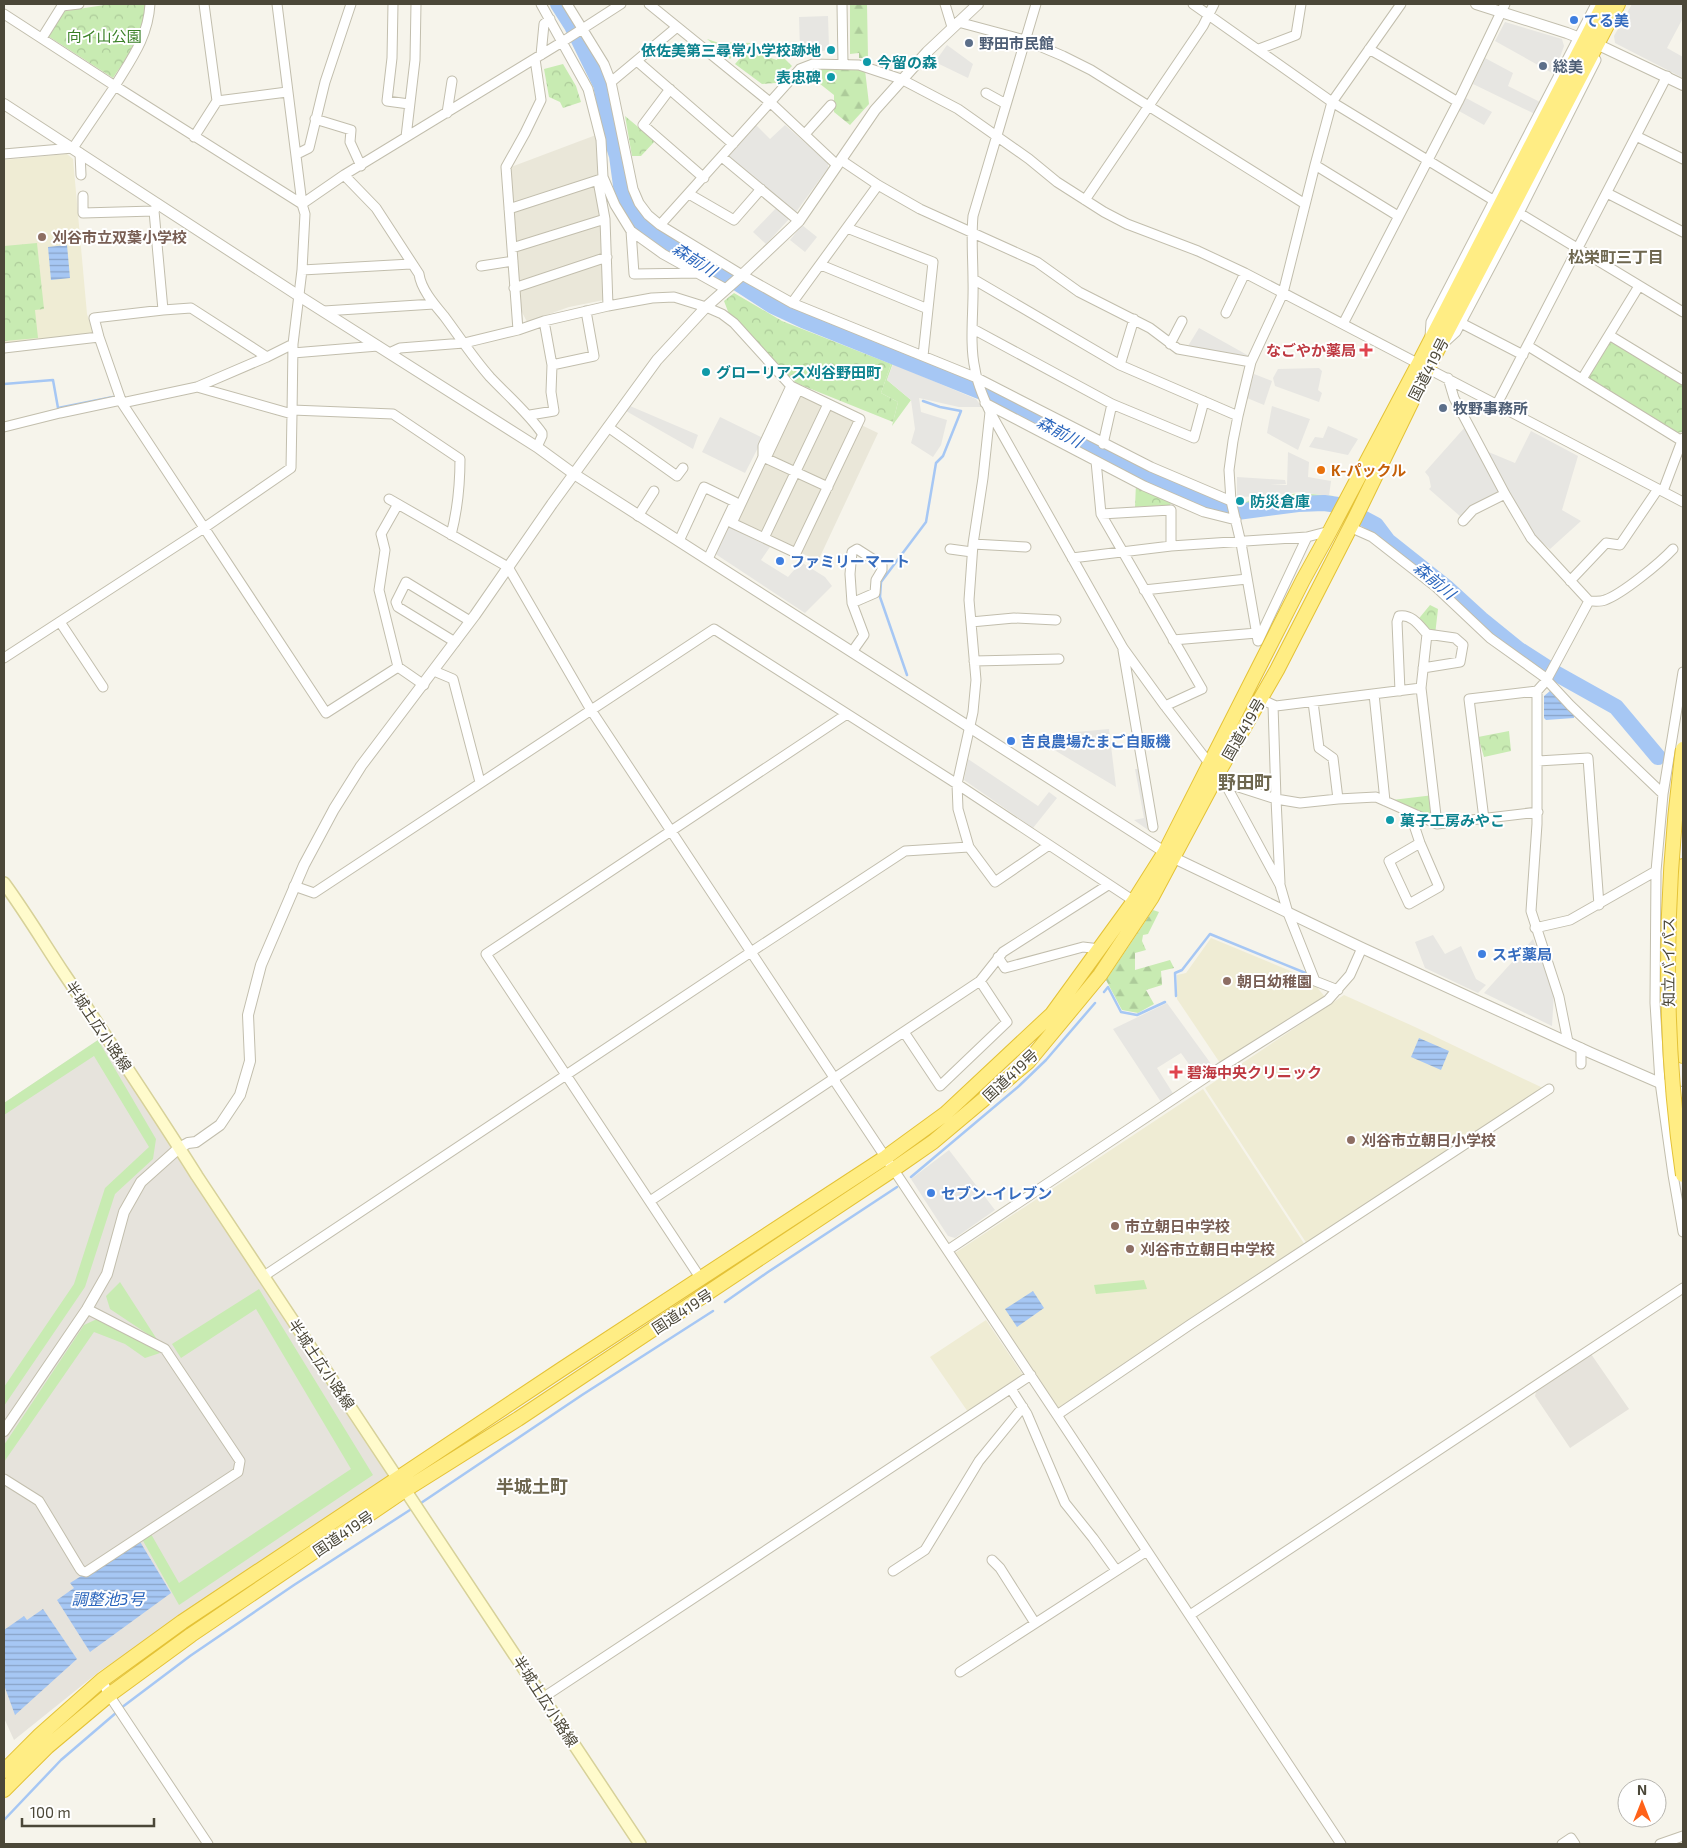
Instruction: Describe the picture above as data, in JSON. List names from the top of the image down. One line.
{"streets":{"highway":["国道419号","知立バイパス"],"main road":["半城土広小路線"]},"crossings":[["国道419号","半城土広小路線"]],"districts":["松栄町三丁目","野田町","半城土町"],"water":["森前川","調整池3号"],"parks":["向イ山公園"],"places":{"other":["てる美","野田市民館","依佐美第三尋常小学校跡地","今留の森","総美","表忠碑","刈谷市立双葉小学校","グローリアス刈谷野田町","牧野事務所","K-パックル","防災倉庫","ファミリーマート","吉良農場たまご自販機","菓子工房みやこ","スギ薬局","朝日幼稚園","刈谷市立朝日小学校","セブン-イレブン","市立朝日中学校","刈谷市立朝日中学校"],"health":["なごやか薬局","碧海中央クリニック"]},"scale_bar":"100 m","north":"top"}
